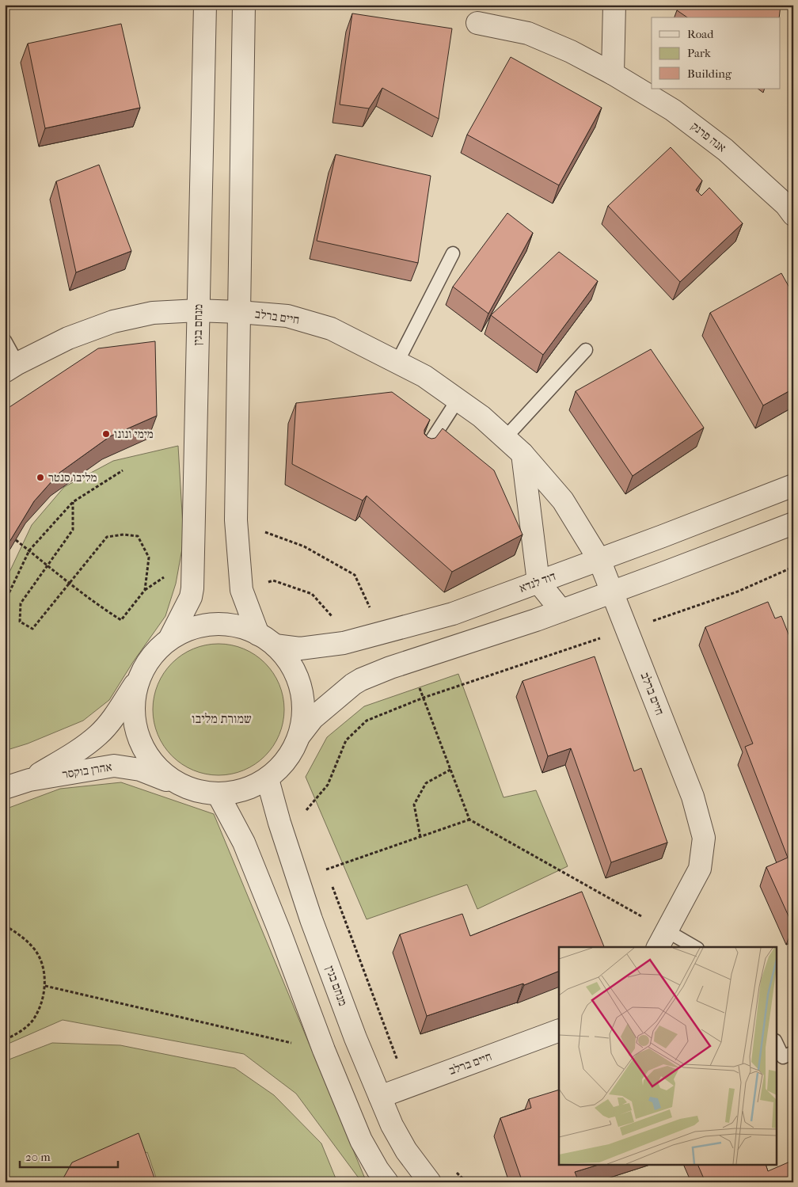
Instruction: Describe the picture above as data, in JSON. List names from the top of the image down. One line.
{"streets":{"street":["אנה פרנק","חיים ברלב","מנחם בגין","דוד לנדא","אהרן בוקסר"]},"crossings":[["חיים ברלב","מנחם בגין"],["חיים ברלב","דוד לנדא"]],"districts":["שמורת מליבו"],"places":["מימי ונונו","מליבו סנטר"],"legend":["Road","Park","Building"],"scale_bar":"20 m"}
